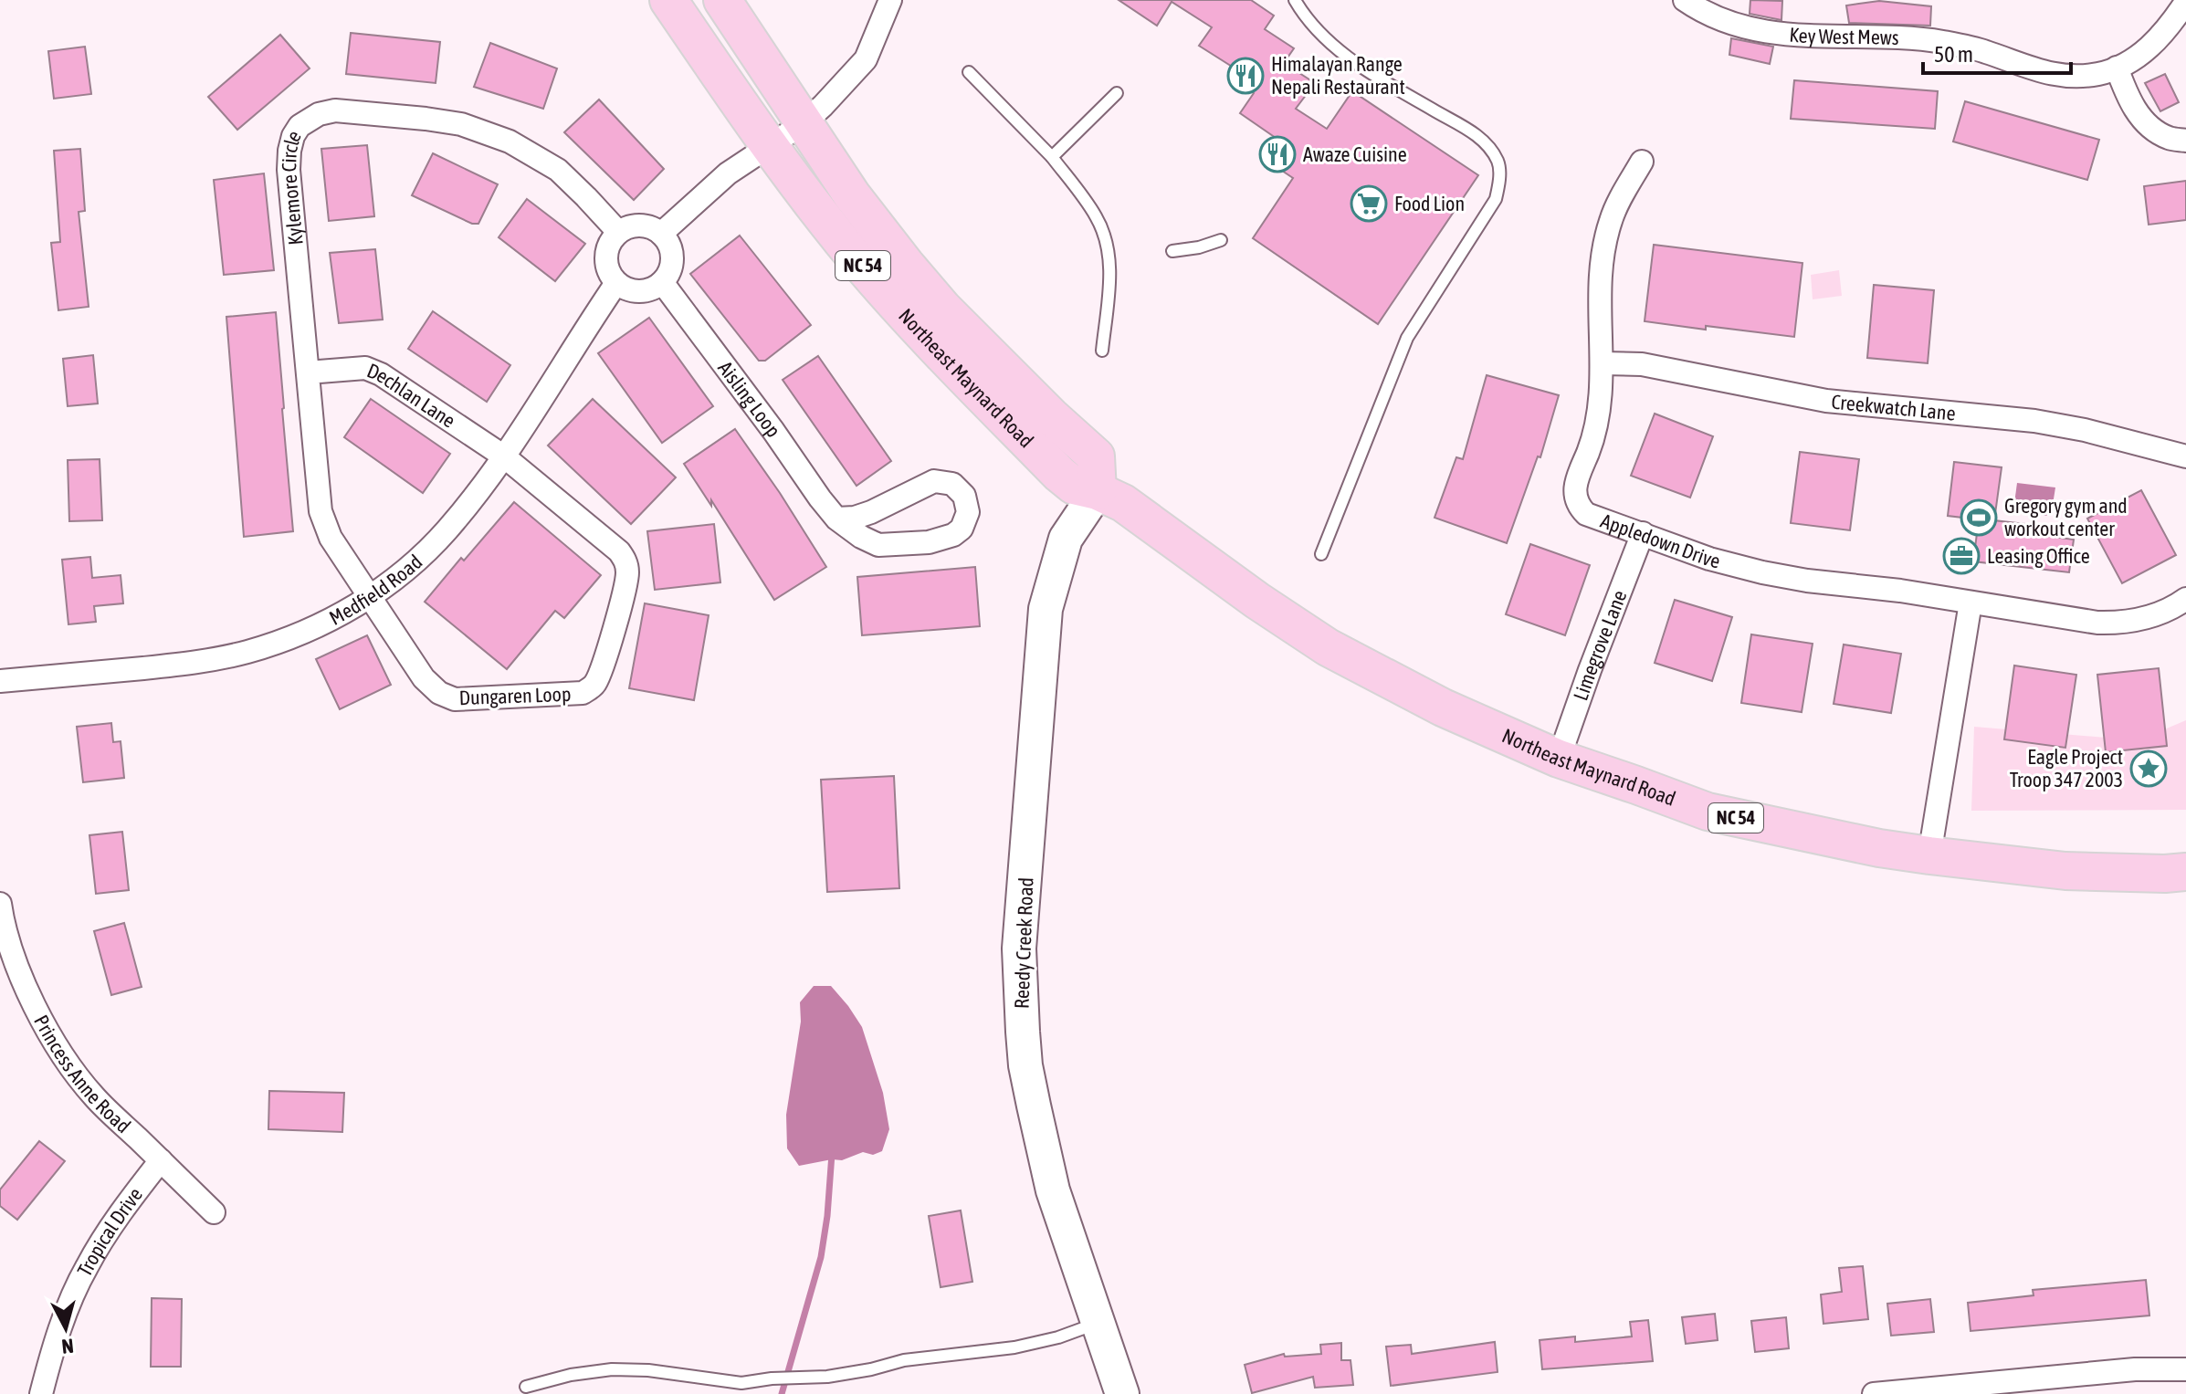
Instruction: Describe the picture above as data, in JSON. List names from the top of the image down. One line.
{"streets":{"main road":["NC 54","Northeast Maynard Road"],"street":["Key West Mews","Kylemore Circle","Dechlan Lane","Aisling Loop","Creekwatch Lane","Appledown Drive","Medfield Road","Limegrove Lane","Dungaren Loop","Reedy Creek Road","Princess Anne Road","Tropical Drive"]},"crossings":[["Kylemore Circle","Dechlan Lane"],["Kylemore Circle","Aisling Loop"],["Kylemore Circle","Medfield Road"],["Kylemore Circle","Dungaren Loop"],["Northeast Maynard Road","Limegrove Lane"],["Northeast Maynard Road","Reedy Creek Road"],["Dechlan Lane","Medfield Road"],["Dechlan Lane","Dungaren Loop"],["Aisling Loop","Medfield Road"],["Creekwatch Lane","Appledown Drive"],["Appledown Drive","Limegrove Lane"],["Medfield Road","Dungaren Loop"],["Princess Anne Road","Tropical Drive"]],"places":{"restaurant":["Himalayan Range Nepali Restaurant","Awaze Cuisine"],"supermarket":["Food Lion"],"sports":["Gregory gym and workout center"],"office":["Leasing Office"],"place":["Eagle Project Troop 347 2003"]},"scale_bar":"50 m","north":"bottom"}
